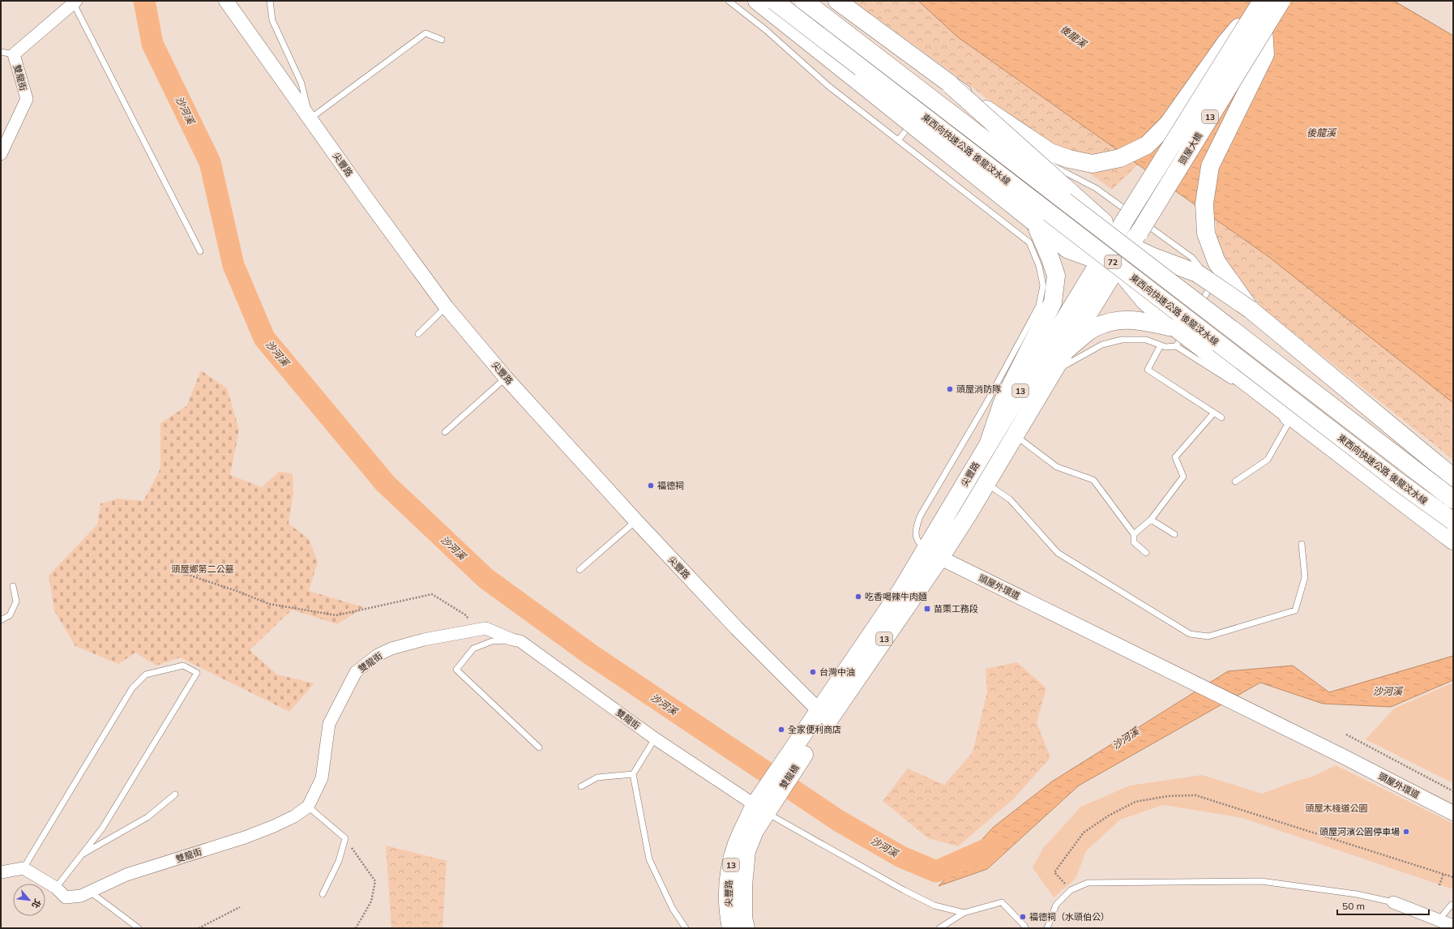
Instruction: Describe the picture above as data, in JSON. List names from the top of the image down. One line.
{"streets":{"main road":["13","頭屋大橋","東西向快速公路 後龍汶水線","尖豐路","72","雙龍橋"],"street":["雙龍街","頭屋外環道"]},"crossings":[["雙龍街","尖豐路"],["雙龍街","雙龍橋"],["頭屋大橋","尖豐路"],["尖豐路","頭屋外環道"],["尖豐路","雙龍橋"]],"water":["後龍溪","沙河溪"],"parks":["頭屋鄉第二公墓","頭屋木棧道公園"],"places":{"other":["頭屋消防隊","福德祠","吃香喝辣牛肉麵","台灣中油","全家便利商店","頭屋河濱公園停車場","福德祠（水頭伯公）"],"transit":["苗栗工務段"]},"scale_bar":"50 m","north":"bottom right"}
